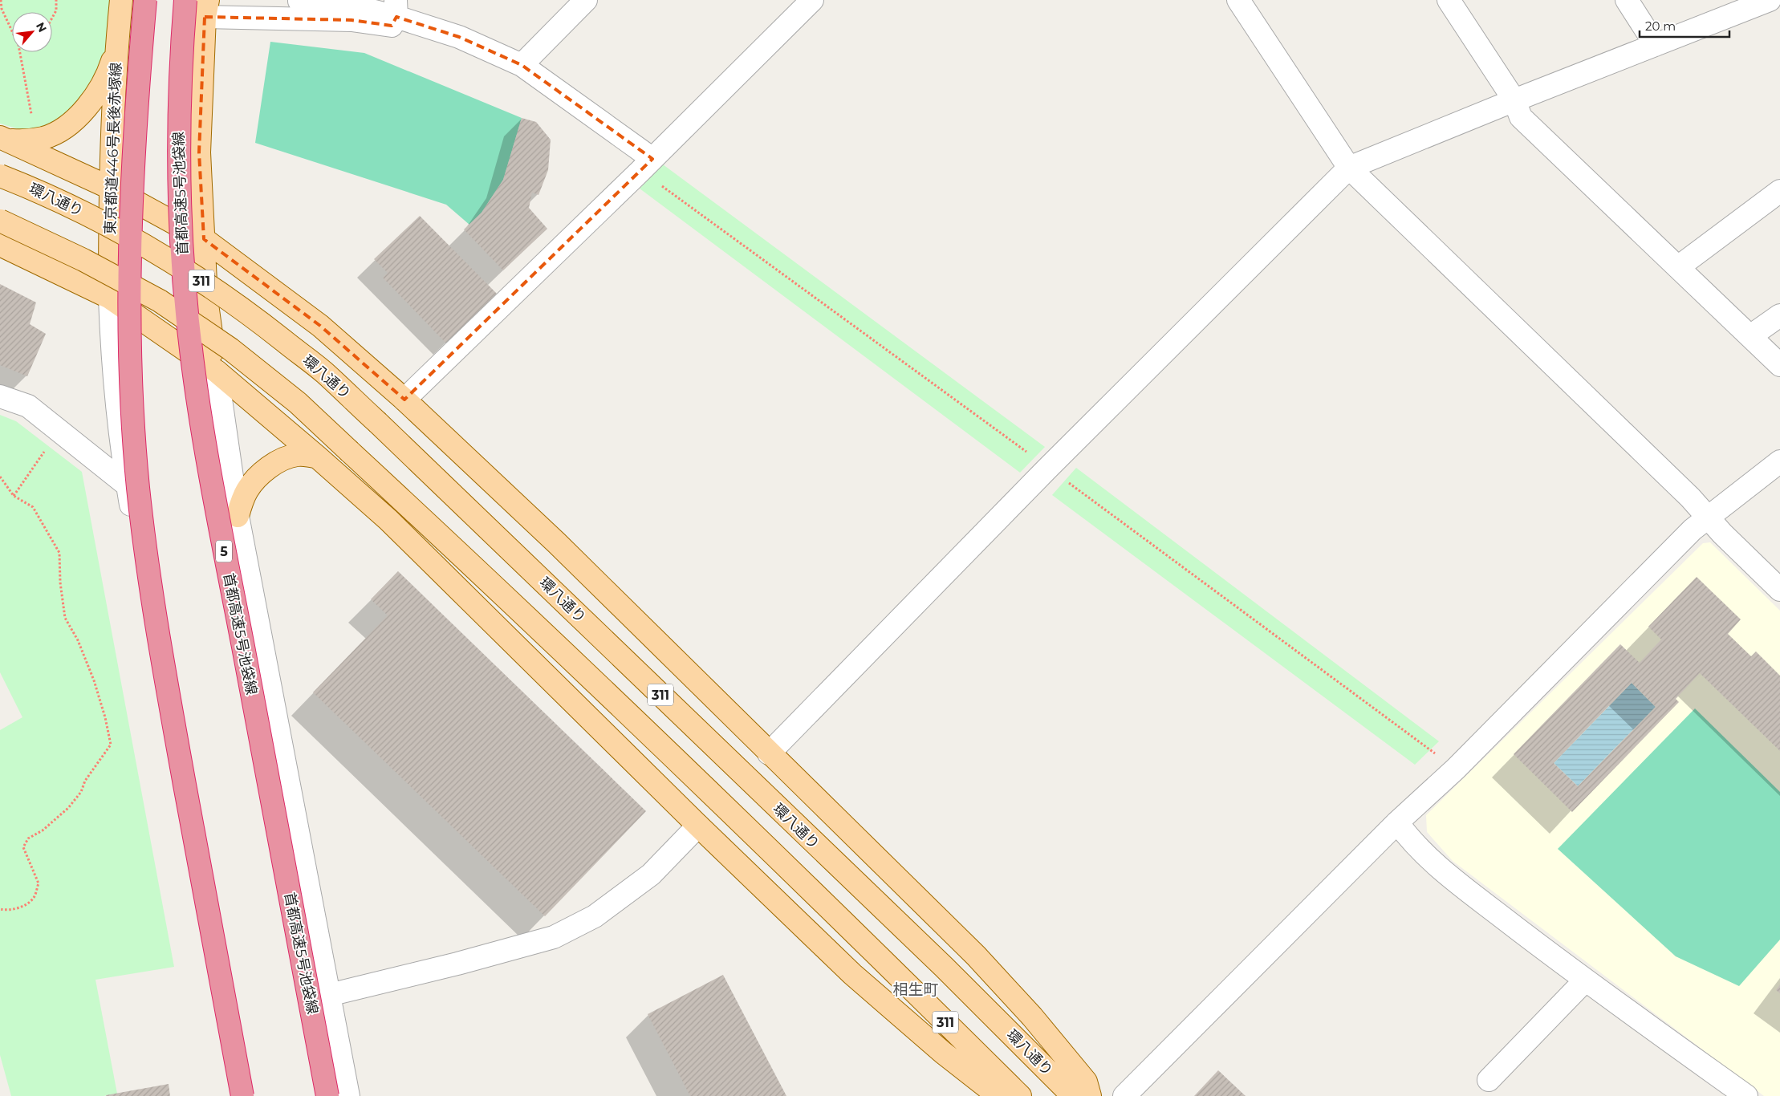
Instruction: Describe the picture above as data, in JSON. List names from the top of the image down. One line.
{"streets":{"highway":["首都高速5号池袋線","5"],"main road":["東京都道446号長後赤塚線","環八通り","311"]},"districts":["相生町"],"scale_bar":"20 m","north":"top right"}
